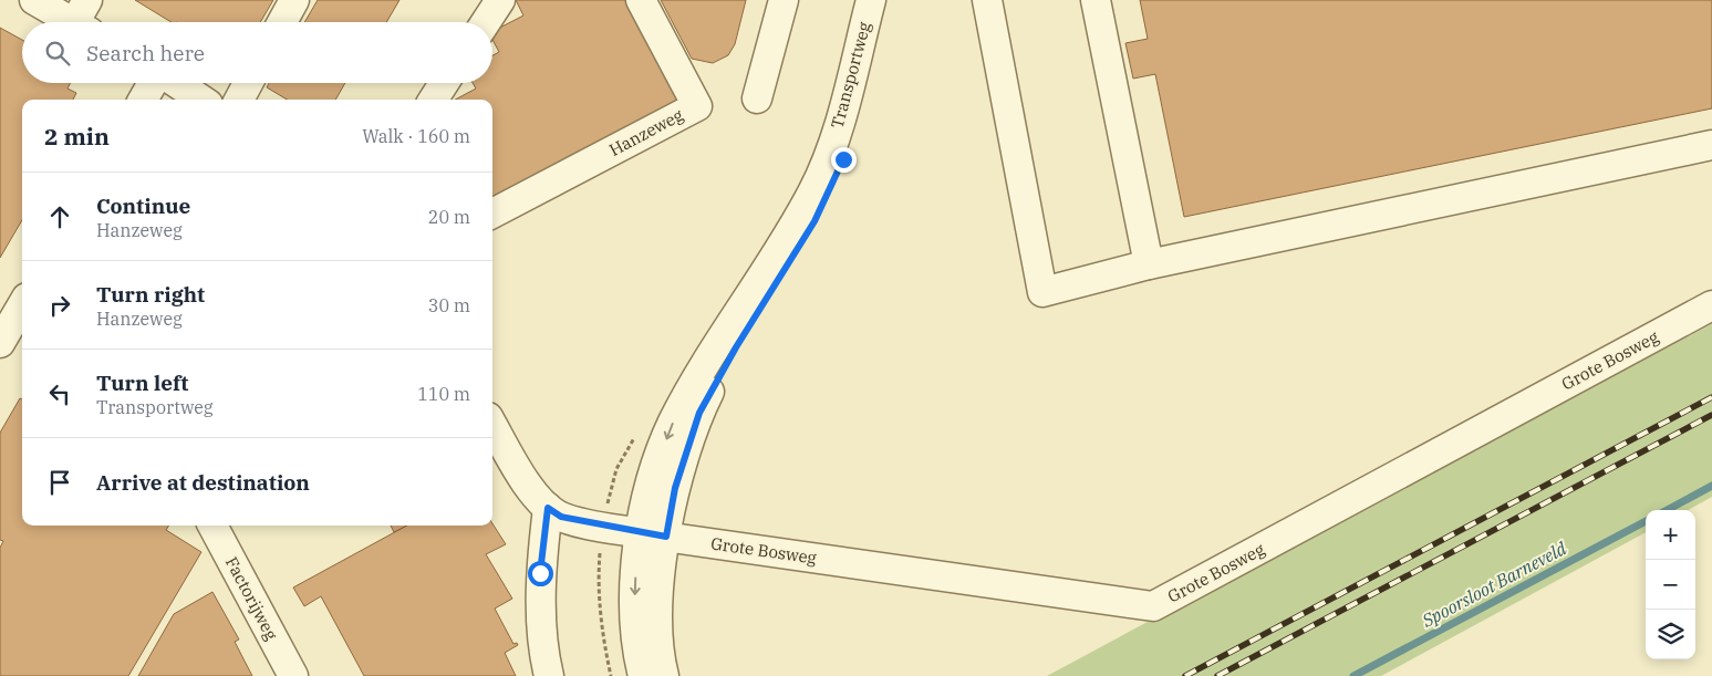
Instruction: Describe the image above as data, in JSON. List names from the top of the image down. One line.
{"streets":{"street":["Transportweg","Hanzeweg","Grote Bosweg","Factorijweg"]},"crossings":[["Transportweg","Grote Bosweg"]],"water":["Spoorsloot Barneveld"],"page":{"search":"Search here","heading":["2 min","Walk · 160 m"],"list":[["Continue","Hanzeweg","20 m"],["Turn right","Hanzeweg","30 m"],["Turn left","Transportweg","110 m"],"Arrive at destination"],"map_buttons":["+","−"]}}
